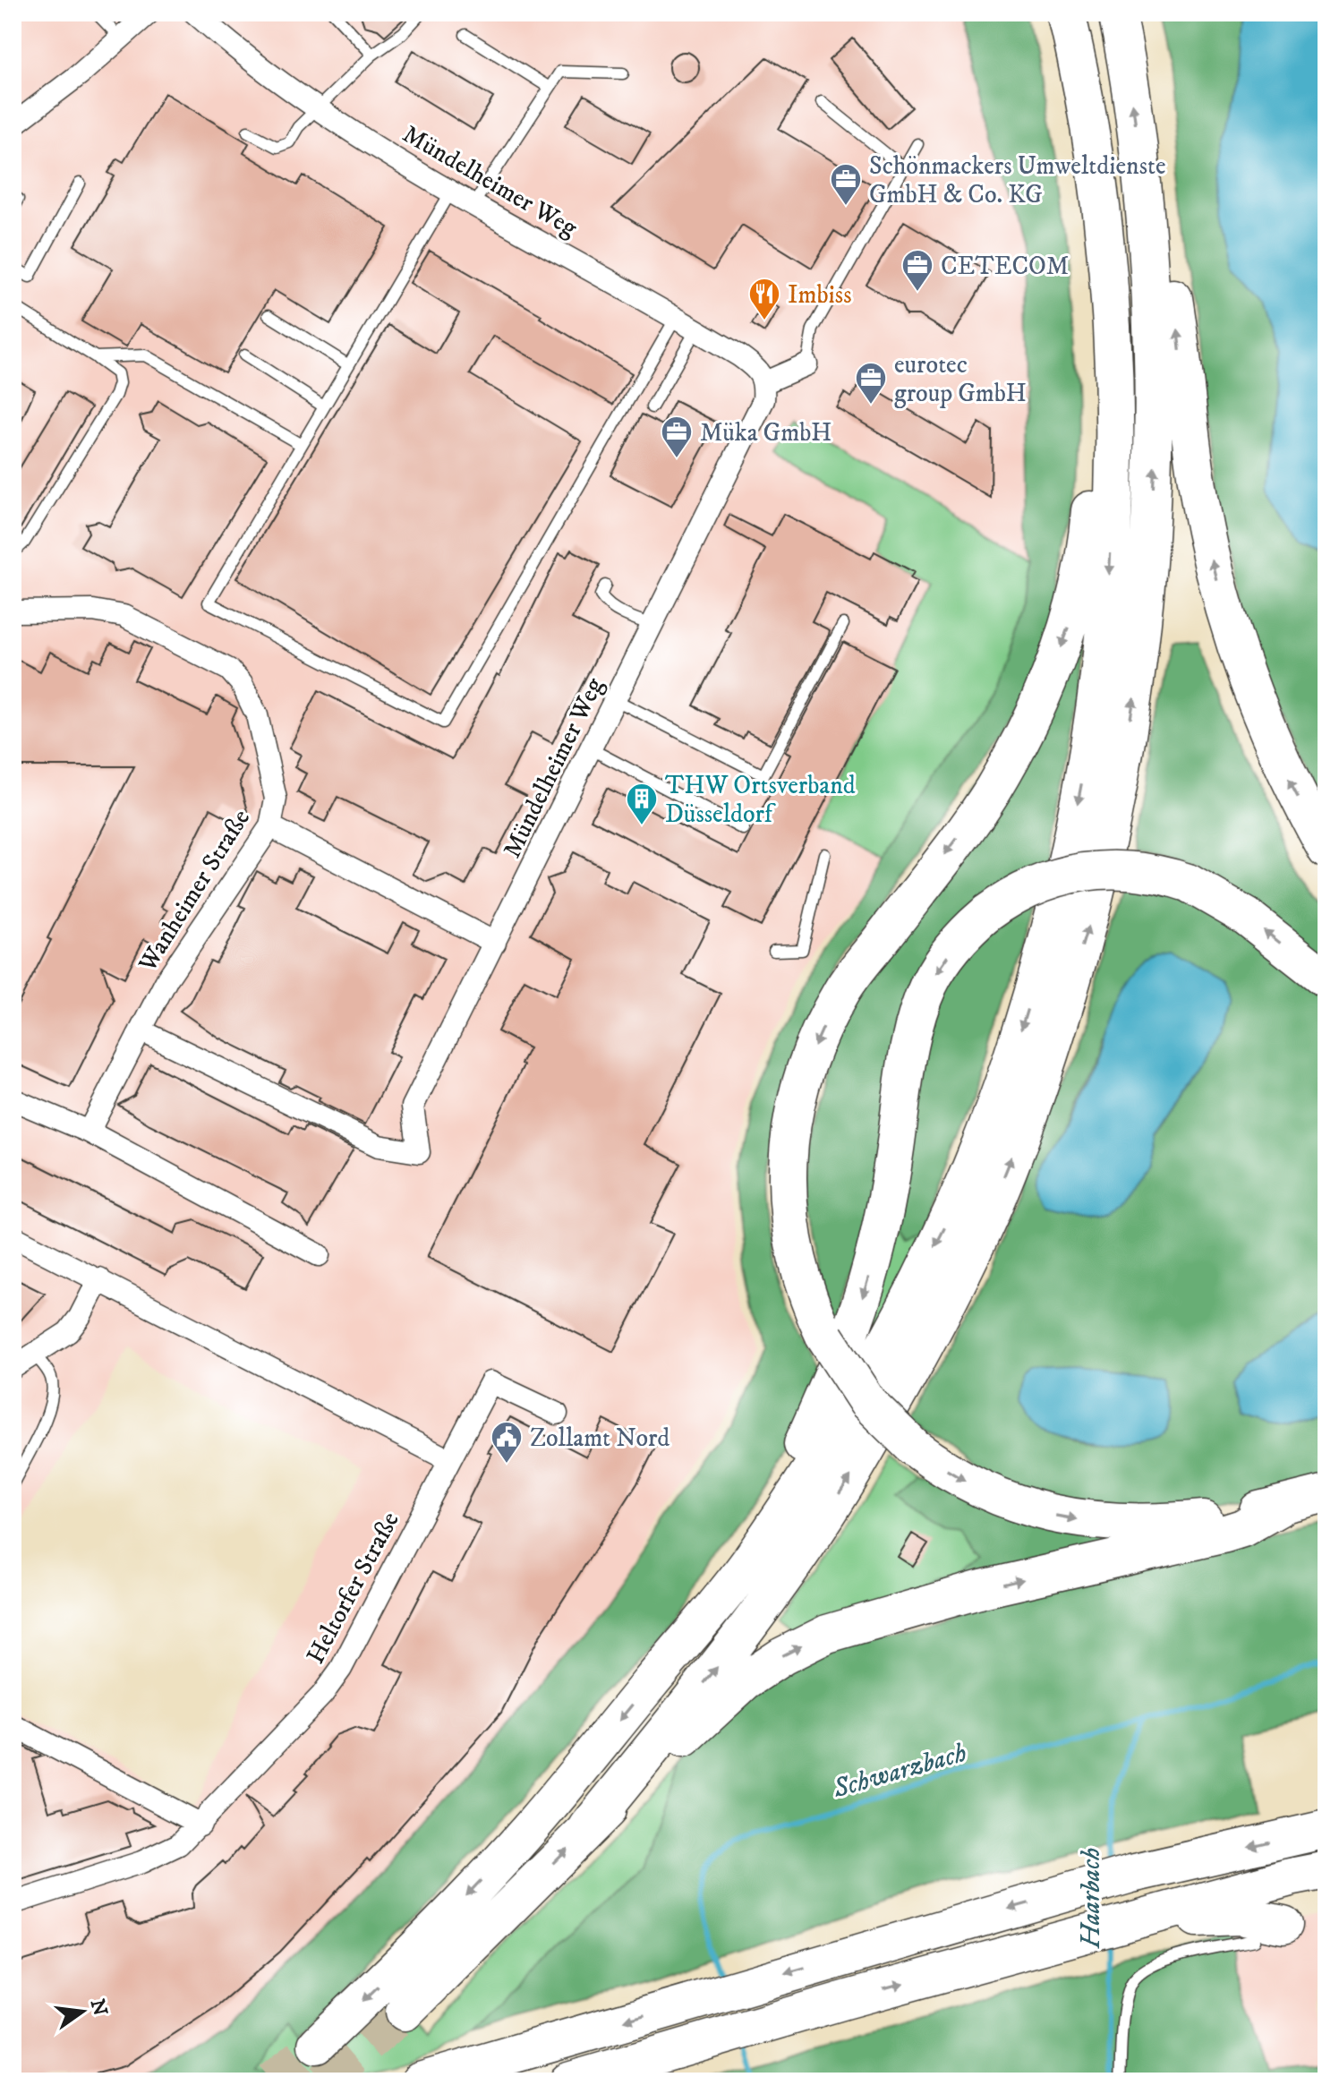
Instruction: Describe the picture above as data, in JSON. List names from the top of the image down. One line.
{"streets":{"street":["Mündelheimer Weg","Wanheimer Straße","Heltorfer Straße"]},"crossings":[["Mündelheimer Weg","Wanheimer Straße"]],"water":["Schwarzbach","Haarbach"],"places":{"office":["Schönmackers Umweltdienste GmbH & Co. KG","CETECOM","eurotec group GmbH","Müka GmbH"],"restaurant":["Imbiss"],"building":["THW Ortsverband Düsseldorf"],"public building":["Zollamt Nord"]},"north":"right"}
